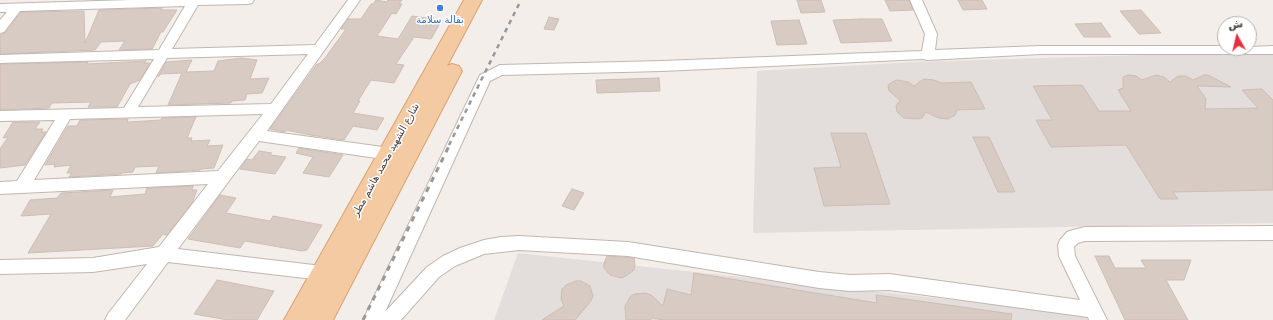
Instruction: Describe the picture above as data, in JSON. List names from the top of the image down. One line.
{"streets":{"main road":["شارع الشهيد محمد هاشم مطر"]},"places":["بقالة سلامة"],"north":"top"}
